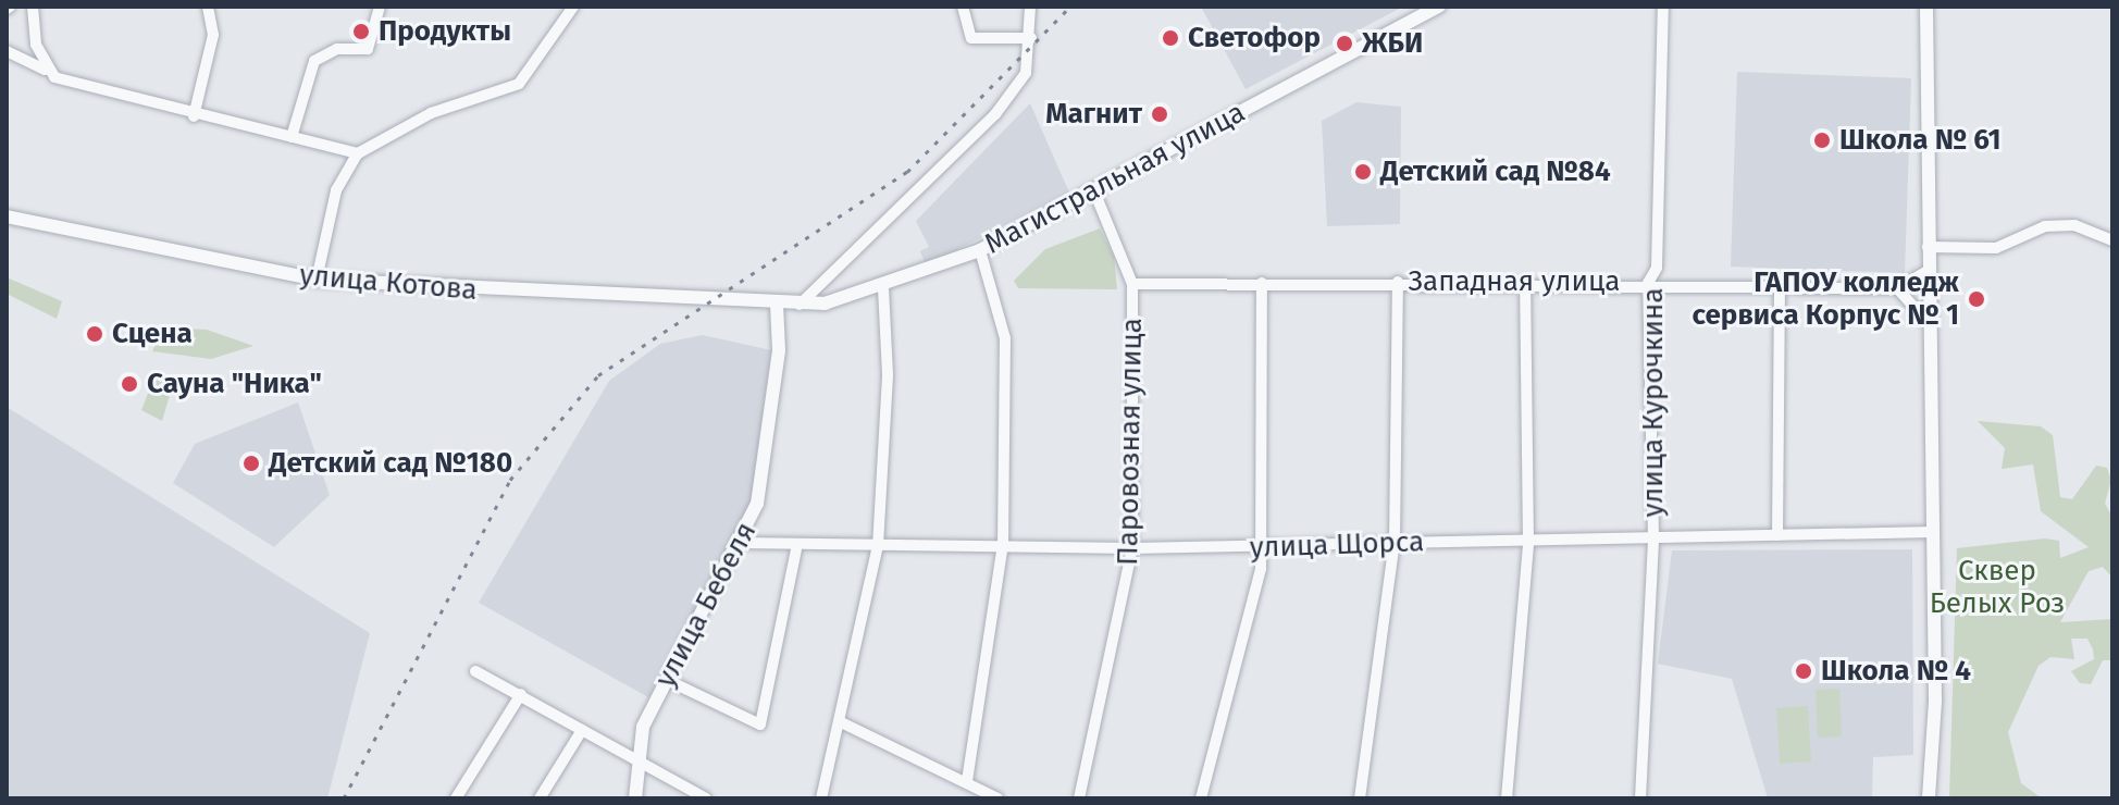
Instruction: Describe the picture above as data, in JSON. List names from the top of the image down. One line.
{"streets":{"street":["Магистральная улица","Западная улица","улица Котова","улица Курочкина","Паровозная улица","улица Щорса","улица Бебеля"]},"crossings":[["Магистральная улица","улица Котова"],["Магистральная улица","Паровозная улица"],["Магистральная улица","улица Бебеля"],["Западная улица","улица Курочкина"],["Западная улица","Паровозная улица"],["улица Котова","улица Бебеля"],["улица Курочкина","улица Щорса"],["Паровозная улица","улица Щорса"],["улица Щорса","улица Бебеля"]],"parks":["Сквер Белых Роз"],"places":["Продукты","Светофор","ЖБИ","Магнит","Школа № 61","Детский сад №84","ГАПОУ колледж сервиса Корпус № 1","Сцена","Сауна \"Ника\"","Детский сад №180","Школа № 4"]}
